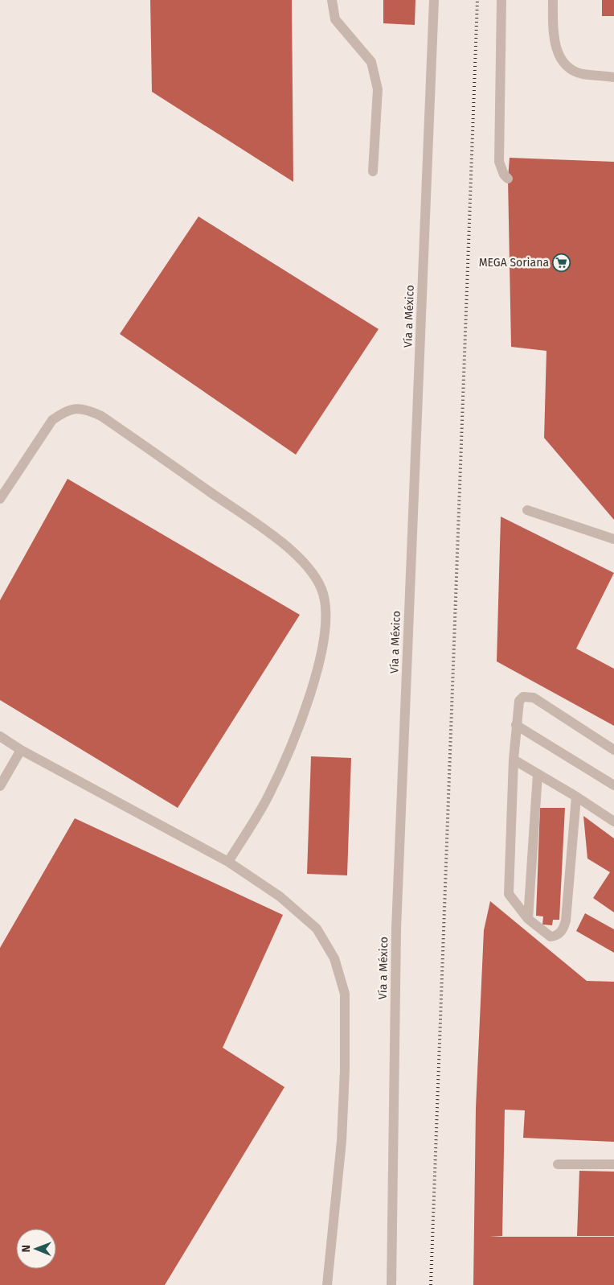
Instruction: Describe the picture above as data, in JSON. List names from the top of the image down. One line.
{"streets":{"street":["Vía a México"]},"places":{"supermarket":["MEGA Soriana"]},"north":"left"}
